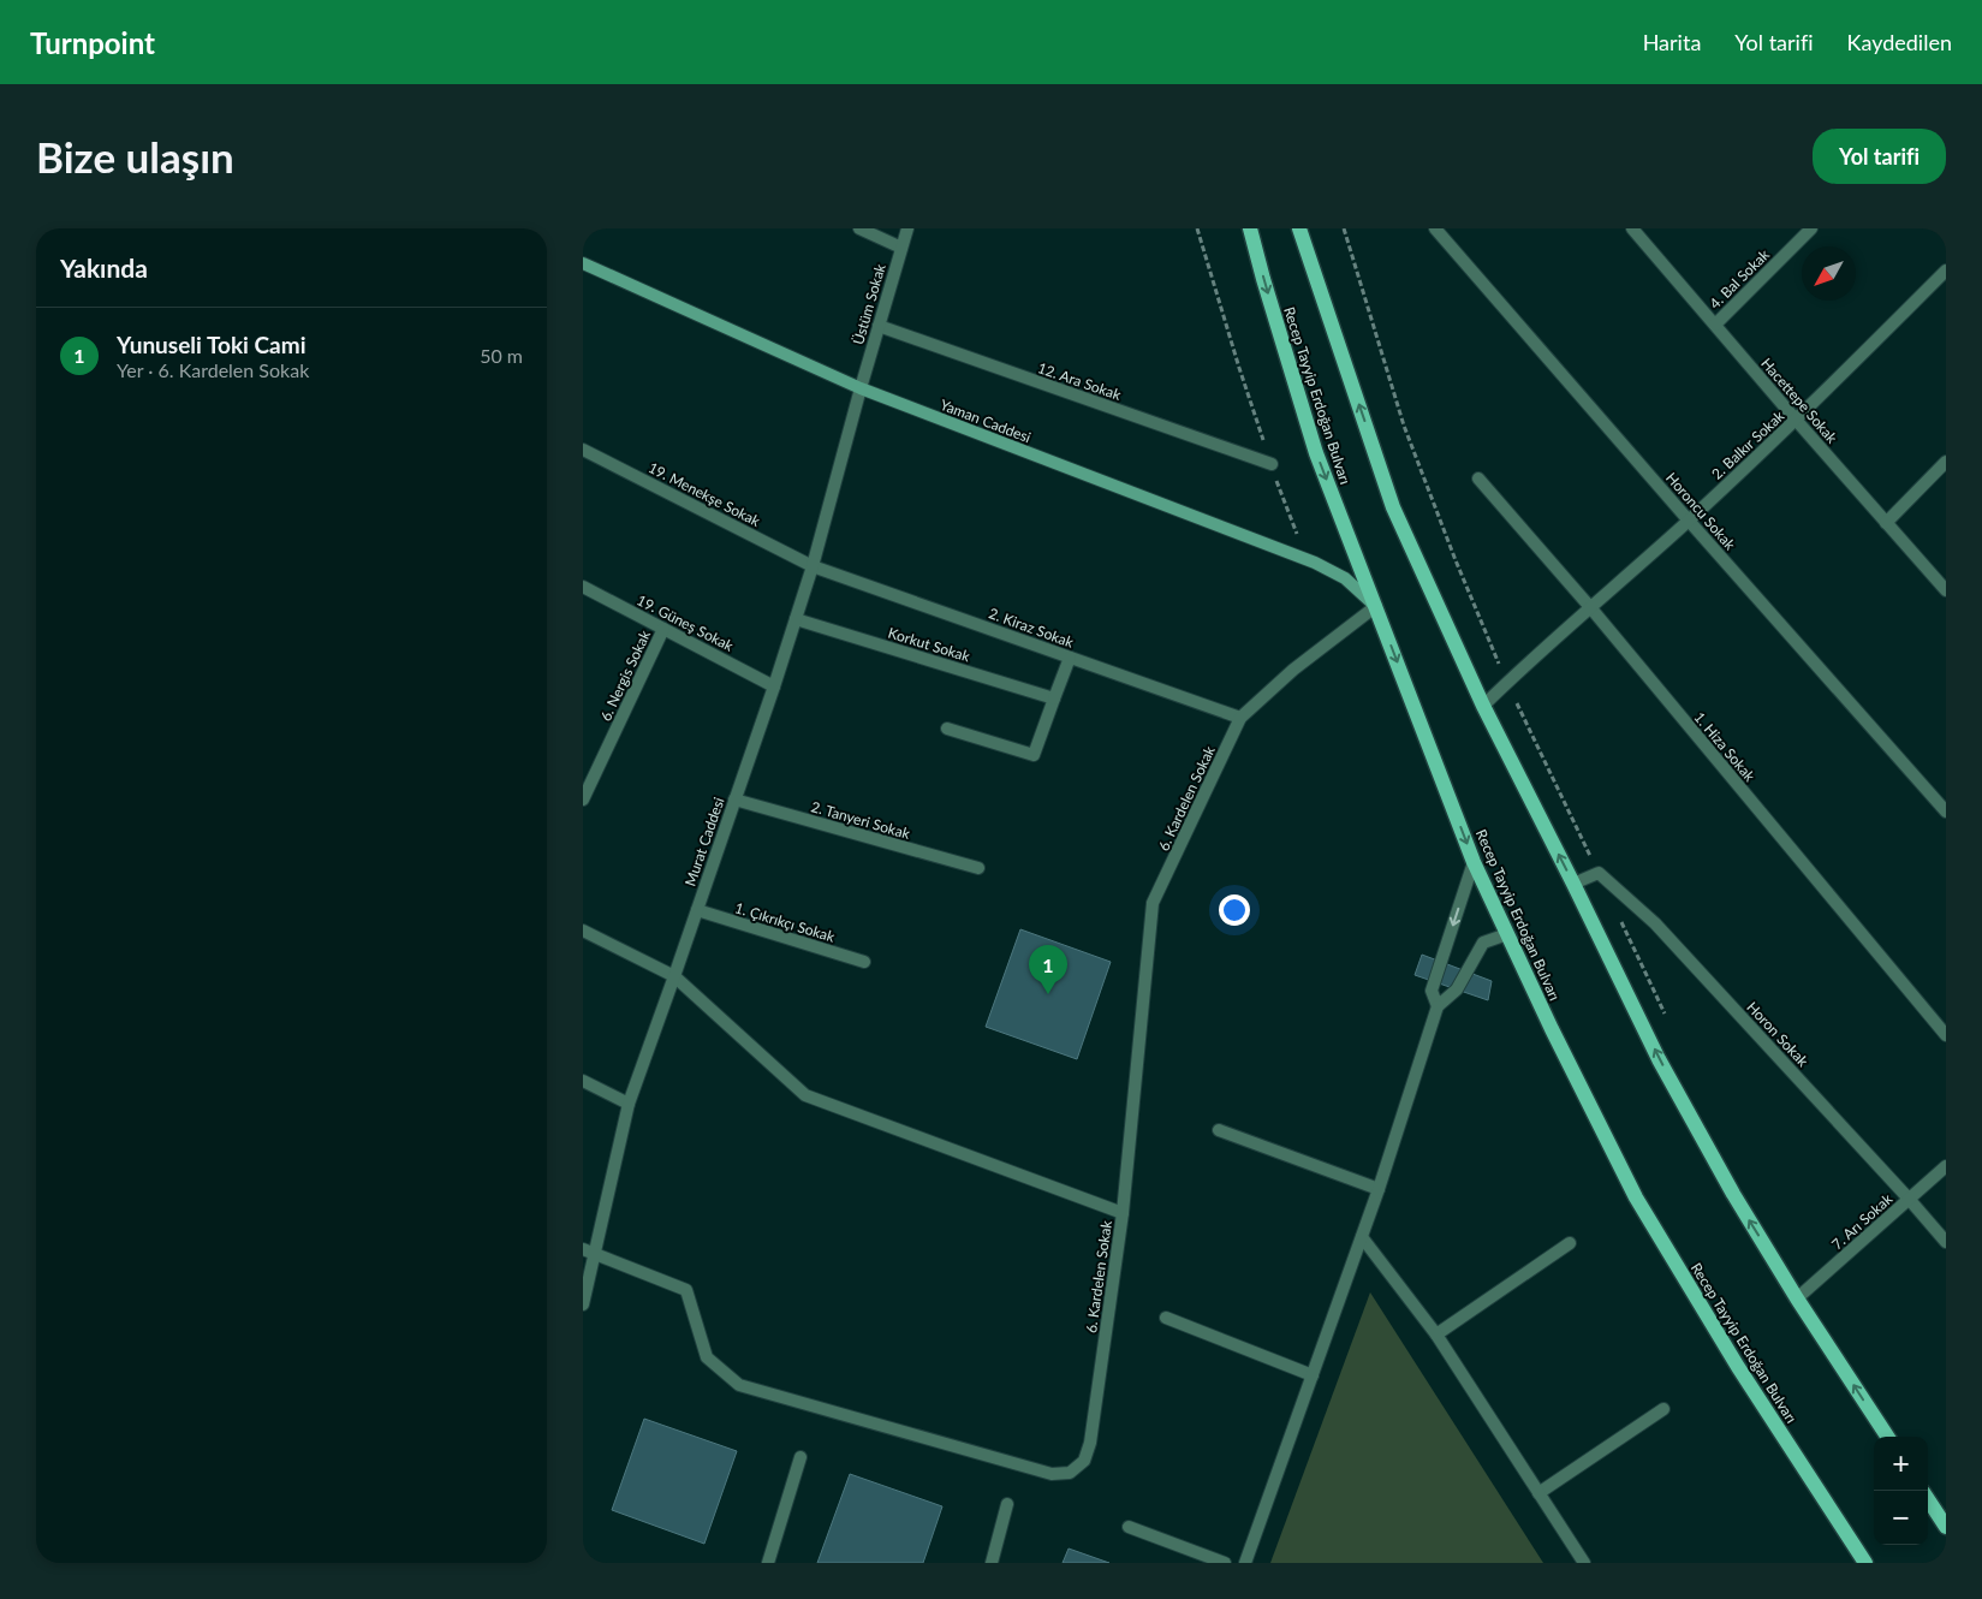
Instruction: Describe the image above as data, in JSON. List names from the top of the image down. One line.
{"streets":{"main road":["Recep Tayyip Erdoğan Bulvarı","Yaman Caddesi"],"street":["4. Bal Sokak","Üstüm Sokak","12. Ara Sokak","Hacettepe Sokak","2. Balkır Sokak","19. Menekşe Sokak","Horoncu Sokak","19. Güneş Sokak","2. Kiraz Sokak","Korkut Sokak","6. Nergis Sokak","1. Hiza Sokak","6. Kardelen Sokak","2. Tanyeri Sokak","Murat Caddesi","1. Çıkrıkçı Sokak","Horon Sokak","7. Arı Sokak"]},"crossings":[["4. Bal Sokak","Hacettepe Sokak"],["Üstüm Sokak","12. Ara Sokak"],["Üstüm Sokak","Yaman Caddesi"],["Üstüm Sokak","Murat Caddesi"],["Recep Tayyip Erdoğan Bulvarı","Yaman Caddesi"],["Recep Tayyip Erdoğan Bulvarı","6. Kardelen Sokak"],["Hacettepe Sokak","2. Balkır Sokak"],["Yaman Caddesi","6. Kardelen Sokak"],["Yaman Caddesi","Murat Caddesi"],["2. Balkır Sokak","Horoncu Sokak"],["2. Balkır Sokak","1. Hiza Sokak"],["19. Menekşe Sokak","2. Kiraz Sokak"],["19. Menekşe Sokak","Murat Caddesi"],["19. Güneş Sokak","6. Nergis Sokak"],["19. Güneş Sokak","Murat Caddesi"],["2. Kiraz Sokak","6. Kardelen Sokak"],["2. Kiraz Sokak","Murat Caddesi"],["Korkut Sokak","Murat Caddesi"],["6. Kardelen Sokak","Murat Caddesi"],["2. Tanyeri Sokak","Murat Caddesi"],["Murat Caddesi","1. Çıkrıkçı Sokak"],["Horon Sokak","7. Arı Sokak"]],"north":"bottom left","page":{"header":"Turnpoint","nav":["Harita","Yol tarifi","Kaydedilen"],"buttons":"Yol tarifi","title":"Bize ulaşın","heading":"Yakında","list":[{"mark":"1","name":"Yunuseli Toki Cami","note":"Yer · 6. Kardelen Sokak","value":"50 m"}],"pins":"1","map_buttons":["+","−"]}}
